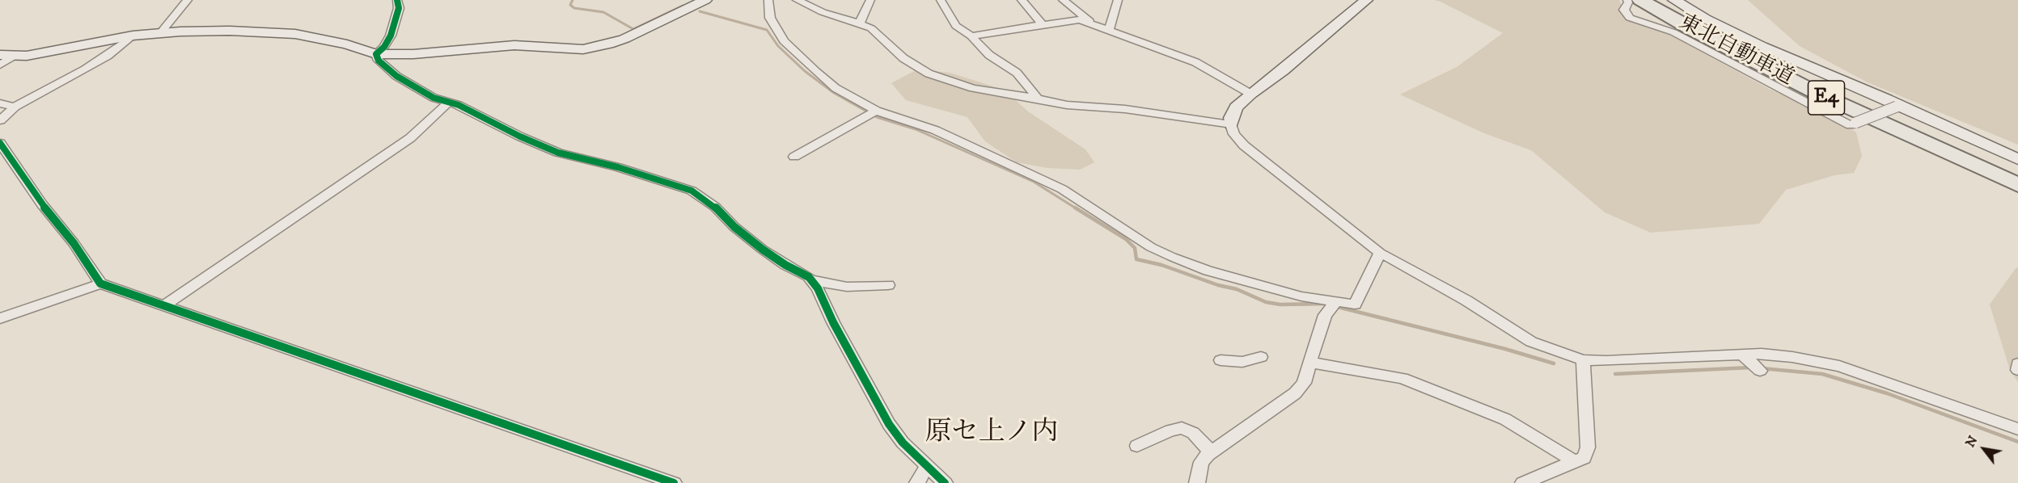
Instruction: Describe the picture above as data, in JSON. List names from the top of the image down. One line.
{"streets":{"highway":["東北自動車道","E4"]},"districts":["原セ上ノ内"],"north":"top left"}
